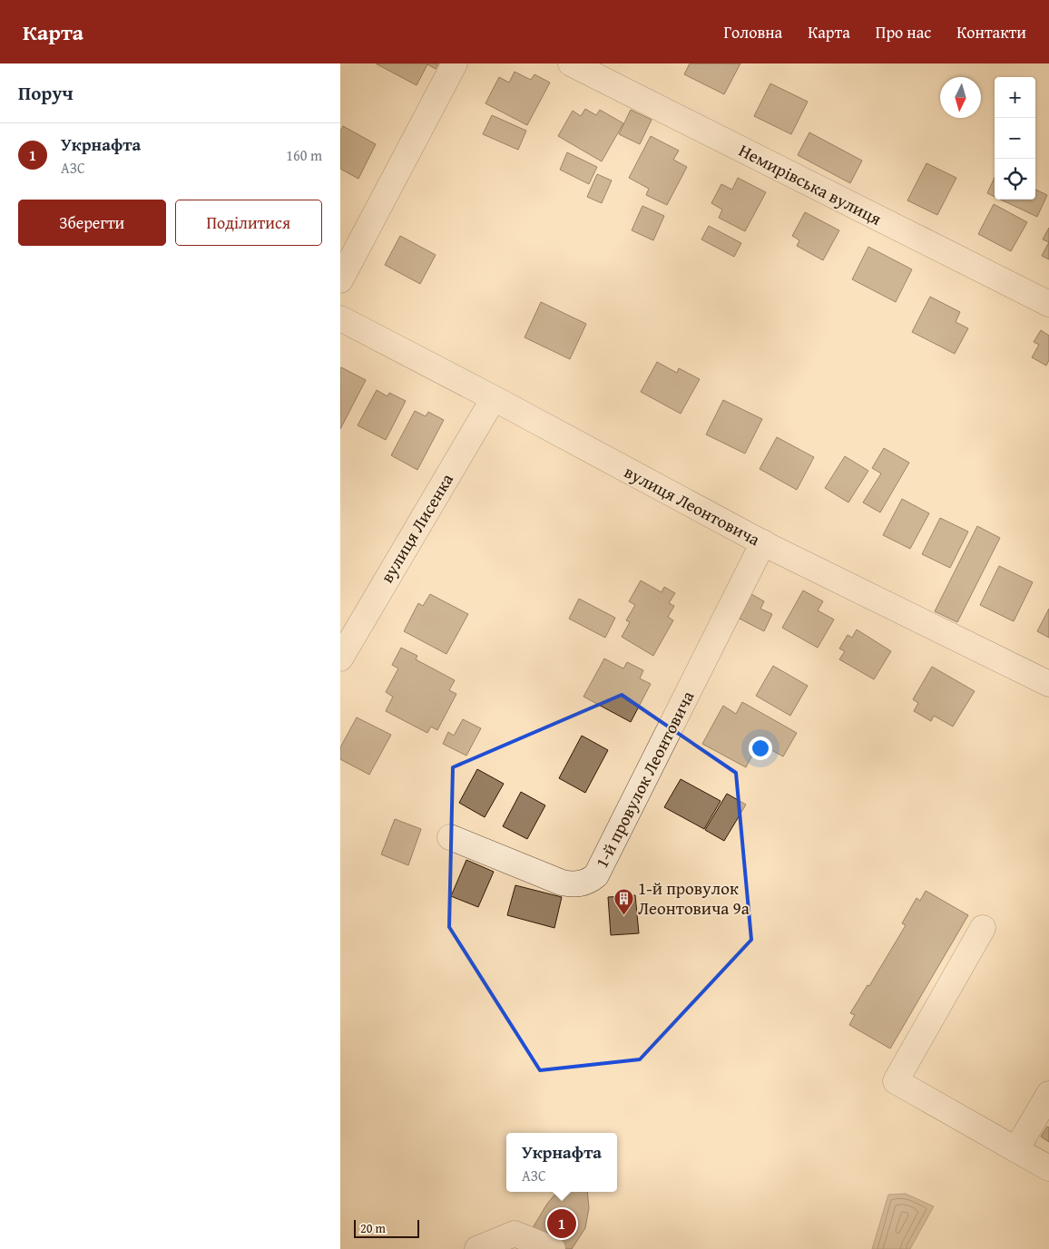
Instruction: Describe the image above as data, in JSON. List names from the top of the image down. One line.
{"streets":{"street":["Немирівська вулиця","вулиця Леонтовича","вулиця Лисенка","1-й провулок Леонтовича"]},"crossings":[["вулиця Леонтовича","вулиця Лисенка"],["вулиця Леонтовича","1-й провулок Леонтовича"]],"places":{"building":["1-й провулок Леонтовича 9а"]},"scale_bar":"20 m","north":"bottom","page":{"header":"Карта","nav":["Головна","Карта","Про нас","Контакти"],"heading":"Поруч","map_buttons":["+","−"],"list":[{"mark":"1","name":"Укрнафта","note":"АЗС","value":"160 m"}],"buttons":["Зберегти","Поділитися"],"popup":["Укрнафта","АЗС"],"pins":"1","scale":"20 m"}}
